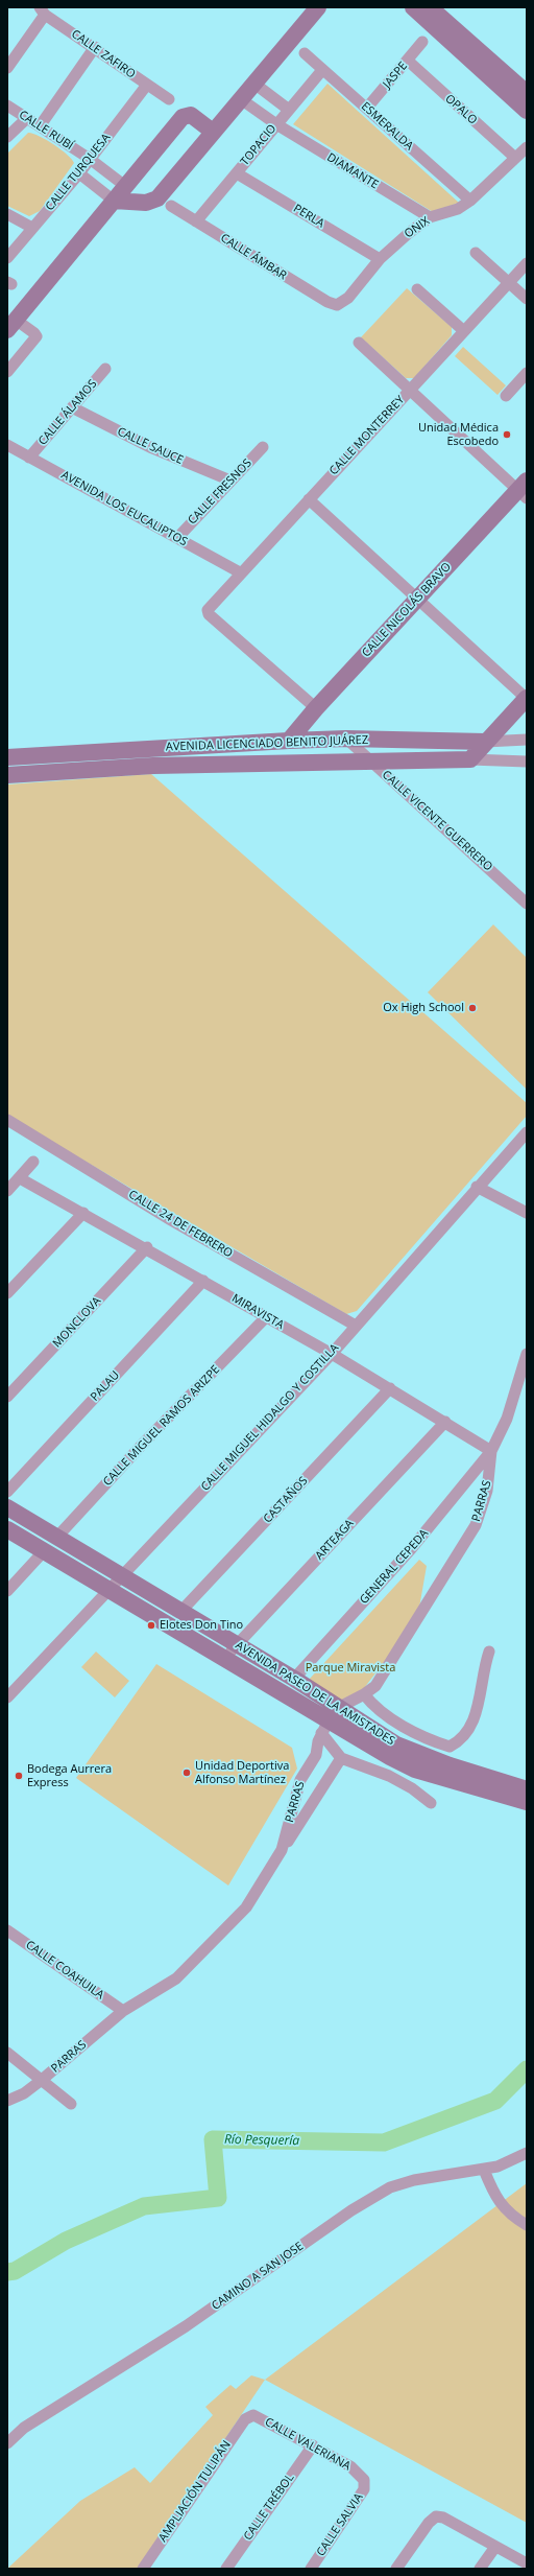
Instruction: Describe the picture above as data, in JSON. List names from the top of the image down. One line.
{"streets":{"street":["CALLE ZAFIRO","JASPE","OPALO","ESMERALDA","CALLE RUBÍ","TOPACIO","DIAMANTE","CALLE TURQUESA","PERLA","ONIX","CALLE ÁMBAR","CALLE ÁLAMOS","CALLE MONTERREY","CALLE SAUCE","CALLE FRESNOS","AVENIDA LOS EUCALIPTOS","CALLE NICOLÁS BRAVO","AVENIDA LICENCIADO BENITO JUÁREZ","CALLE VICENTE GUERRERO","CALLE 24 DE FEBRERO","MIRAVISTA","MONCLOVA","PALAU","CALLE MIGUEL HIDALGO Y COSTILLA","CALLE MIGUEL RAMOS ARIZPE","CASTAÑOS","PARRAS","ARTEAGA","GENERAL CEPEDA","AVENIDA PASEO DE LA AMISTADES","CALLE COAHUILA","CAMINO A SAN JOSE","CALLE VALERIANA","AMPLIACIÓN TULIPÁN","CALLE TRÉBOL","CALLE SALVIA"]},"crossings":[["CALLE ZAFIRO","CALLE TURQUESA"],["JASPE","OPALO"],["JASPE","ESMERALDA"],["OPALO","ONIX"],["ESMERALDA","TOPACIO"],["ESMERALDA","ONIX"],["CALLE RUBÍ","CALLE TURQUESA"],["TOPACIO","DIAMANTE"],["TOPACIO","PERLA"],["TOPACIO","CALLE ÁMBAR"],["DIAMANTE","ONIX"],["PERLA","ONIX"],["ONIX","CALLE ÁMBAR"],["CALLE ÁLAMOS","CALLE SAUCE"],["CALLE ÁLAMOS","AVENIDA LOS EUCALIPTOS"],["CALLE MONTERREY","AVENIDA LOS EUCALIPTOS"],["CALLE MONTERREY","CALLE NICOLÁS BRAVO"],["CALLE SAUCE","CALLE FRESNOS"],["CALLE FRESNOS","AVENIDA LOS EUCALIPTOS"],["CALLE NICOLÁS BRAVO","AVENIDA LICENCIADO BENITO JUÁREZ"],["AVENIDA LICENCIADO BENITO JUÁREZ","CALLE VICENTE GUERRERO"],["CALLE 24 DE FEBRERO","CALLE MIGUEL HIDALGO Y COSTILLA"],["MIRAVISTA","MONCLOVA"],["MIRAVISTA","PALAU"],["MIRAVISTA","CALLE MIGUEL HIDALGO Y COSTILLA"],["MIRAVISTA","CALLE MIGUEL RAMOS ARIZPE"],["MIRAVISTA","CASTAÑOS"],["MIRAVISTA","PARRAS"],["MIRAVISTA","ARTEAGA"],["MIRAVISTA","GENERAL CEPEDA"],["CALLE MIGUEL HIDALGO Y COSTILLA","AVENIDA PASEO DE LA AMISTADES"],["CALLE MIGUEL RAMOS ARIZPE","AVENIDA PASEO DE LA AMISTADES"],["CASTAÑOS","AVENIDA PASEO DE LA AMISTADES"],["PARRAS","GENERAL CEPEDA"],["PARRAS","AVENIDA PASEO DE LA AMISTADES"],["PARRAS","CALLE COAHUILA"],["ARTEAGA","AVENIDA PASEO DE LA AMISTADES"],["GENERAL CEPEDA","AVENIDA PASEO DE LA AMISTADES"],["CALLE VALERIANA","AMPLIACIÓN TULIPÁN"],["CALLE VALERIANA","CALLE TRÉBOL"],["CALLE VALERIANA","CALLE SALVIA"]],"water":["Río Pesquería"],"parks":["Parque Miravista"],"places":["Unidad Médica Escobedo","Ox High School","Elotes Don Tino","Unidad Deportiva Alfonso Martínez","Bodega Aurrera Express"]}
